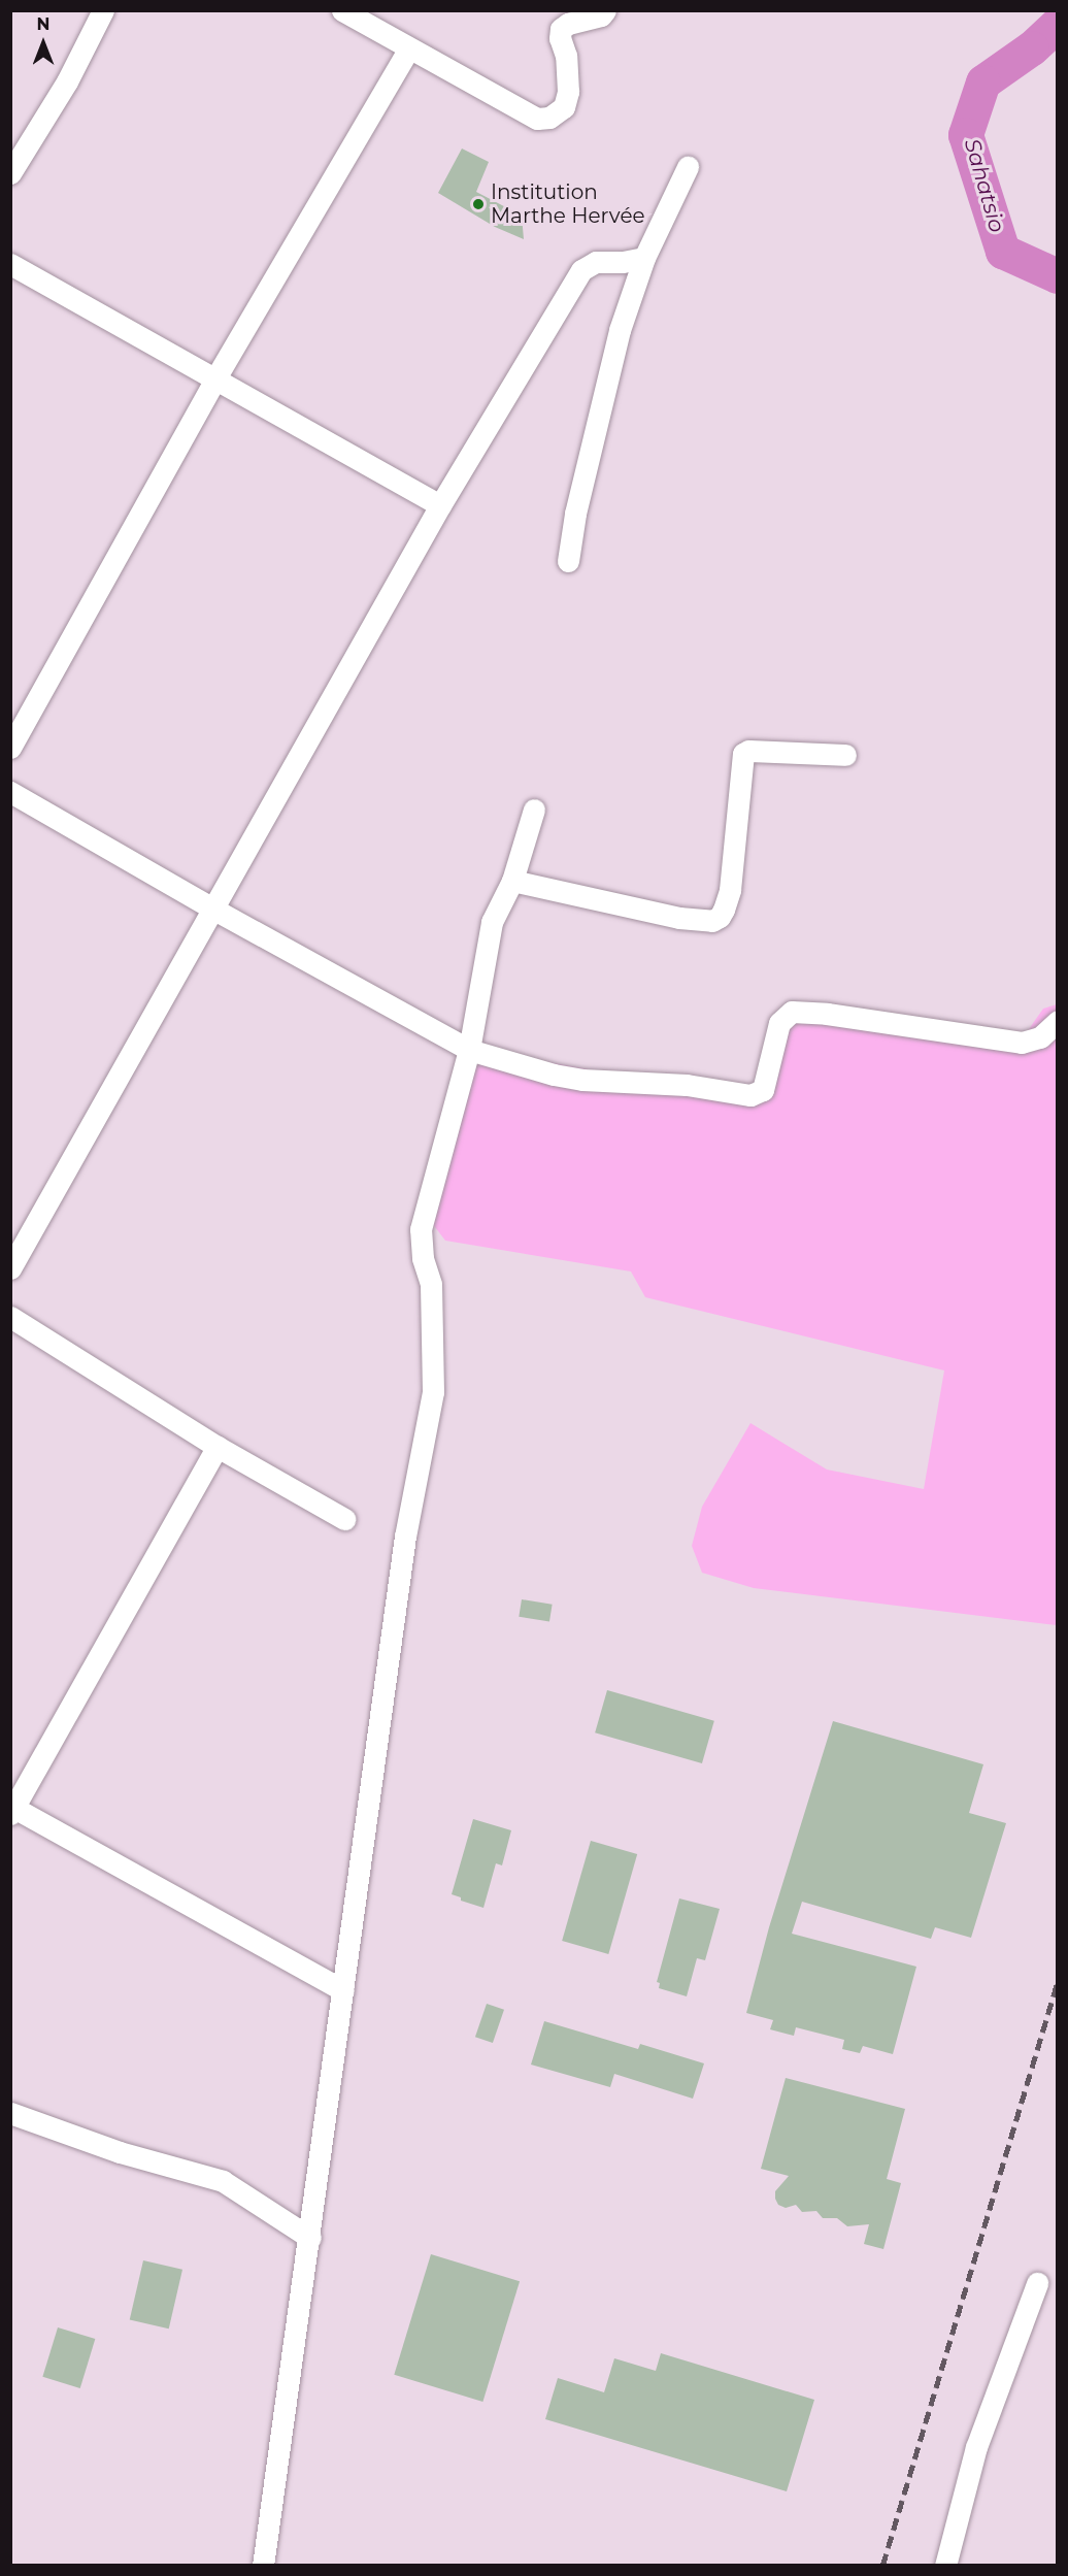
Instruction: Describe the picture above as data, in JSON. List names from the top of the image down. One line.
{"water":["Sahatsio"],"places":["Institution Marthe Hervée"],"north":"top"}
